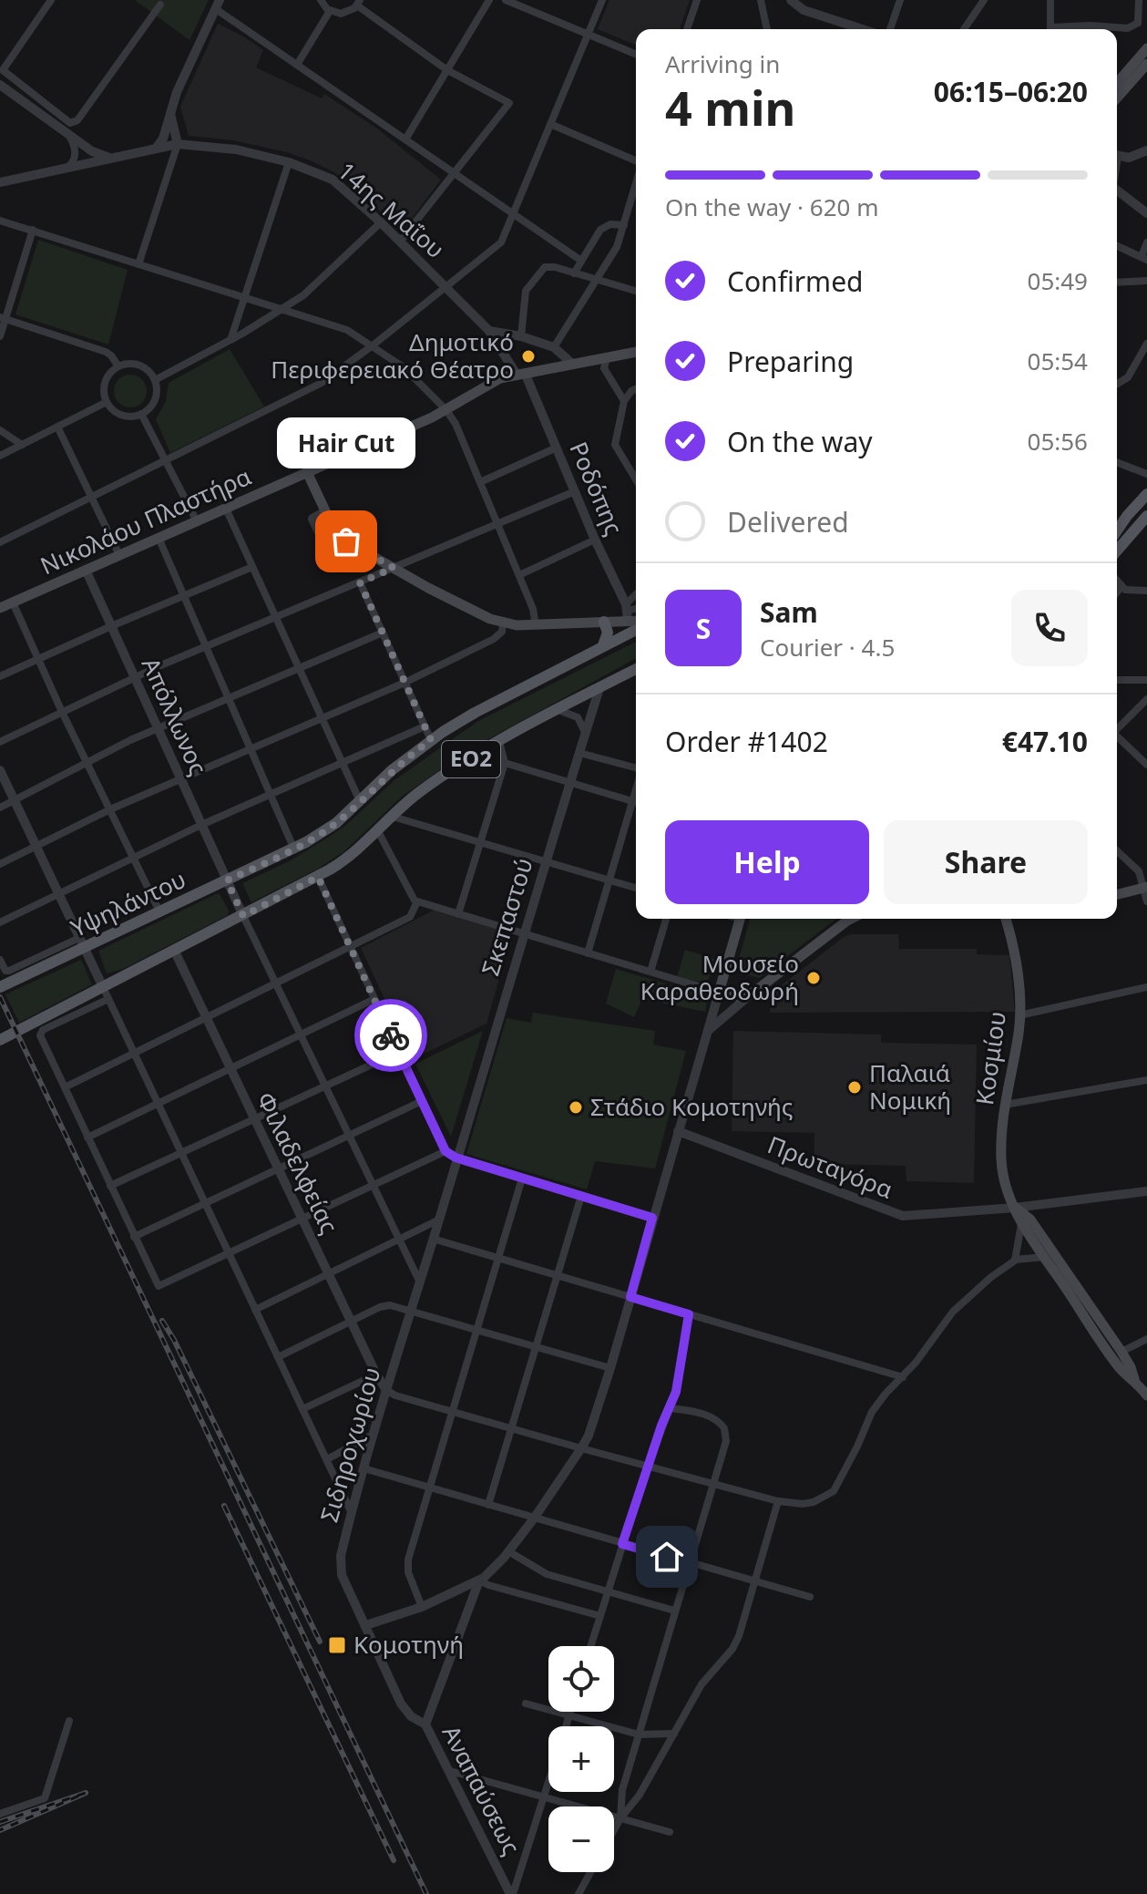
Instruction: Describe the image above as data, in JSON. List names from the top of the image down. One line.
{"streets":{"main road":["Νικολάου Πλαστήρα","ΕΟ2","Υψηλάντου","Κοσμίου"],"street":["14ης Μαΐου","Ροδόπης","Απόλλωνος","Σκεπαστού","Φιλαδελφείας","Πρωταγόρα","Σιδηροχωρίου","Αναπαύσεως"]},"crossings":[["14ης Μαΐου","Ροδόπης"],["14ης Μαΐου","Νικολάου Πλαστήρα"],["Ροδόπης","Νικολάου Πλαστήρα"],["Νικολάου Πλαστήρα","Απόλλωνος"],["Απόλλωνος","ΕΟ2"],["Απόλλωνος","Υψηλάντου"],["ΕΟ2","Σκεπαστού"],["ΕΟ2","Φιλαδελφείας"],["Σκεπαστού","Σιδηροχωρίου"],["Κοσμίου","Πρωταγόρα"],["Φιλαδελφείας","Σιδηροχωρίου"],["Σιδηροχωρίου","Αναπαύσεως"]],"places":{"other":["Δημοτικό Περιφερειακό Θέατρο","Hair Cut","Μουσείο Καραθεοδωρή","Παλαιά Νομική","Στάδιο Κομοτηνής"],"transit":["Κομοτηνή"]},"page":{"heading":["4 min","Arriving in","06:15–06:20"],"panel":["Sam","Courier · 4.5","Order #1402","€47.10"],"bar":"On the way · 620 m","list":[["Confirmed","05:49"],["Preparing","05:54"],["On the way","05:56"],"Delivered"],"bubble":"Hair Cut","round":"S","buttons":["Help","Share"],"map_buttons":["+","−"]}}
